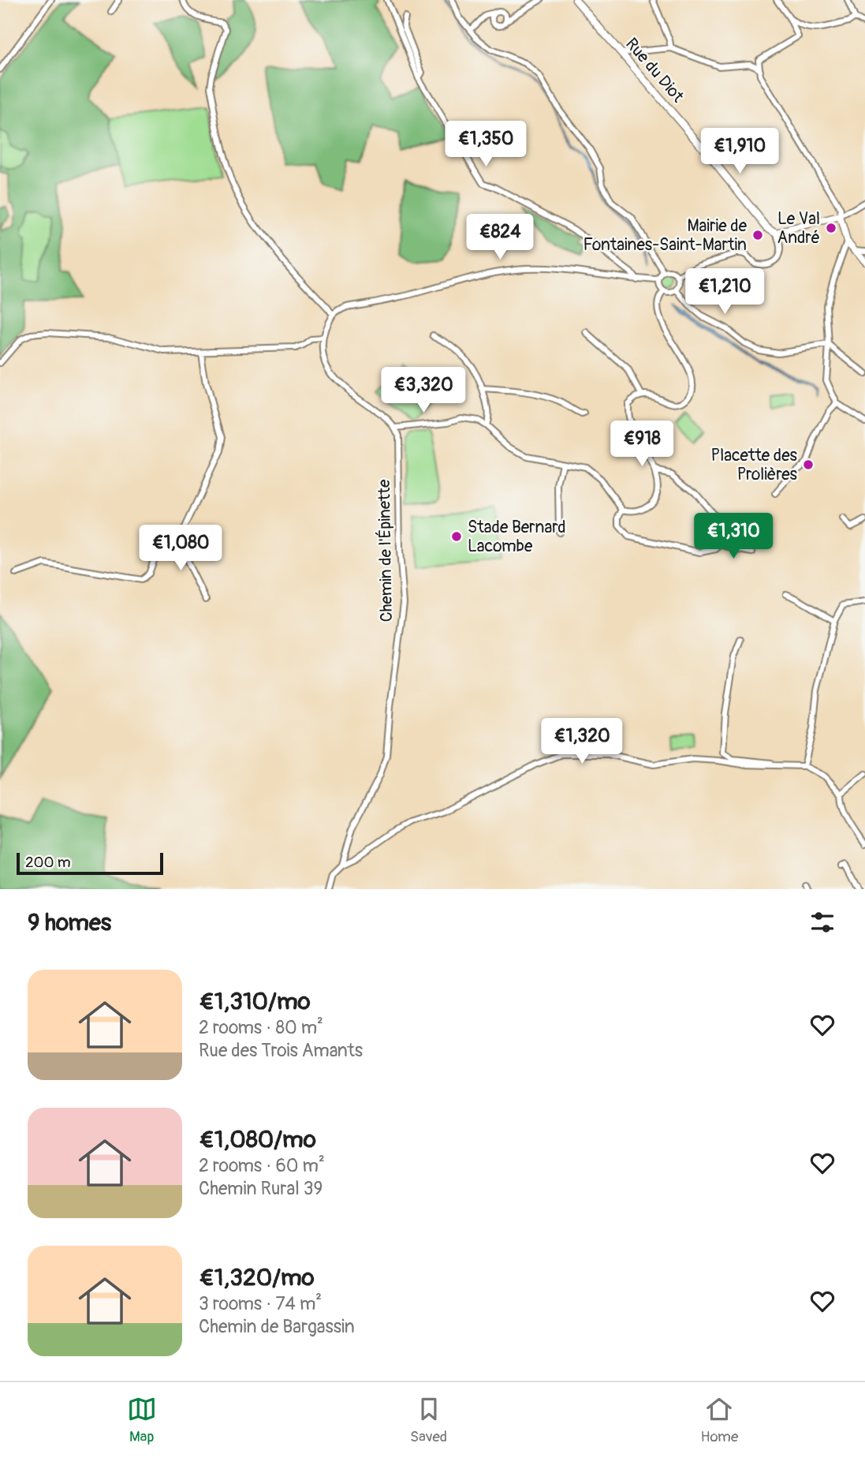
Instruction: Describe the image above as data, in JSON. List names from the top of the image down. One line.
{"streets":{"street":["Rue du Diot","Chemin de l'Épinette"]},"places":["Le Val André","Mairie de Fontaines-Saint-Martin","Placette des Prolières","Stade Bernard Lacombe"],"scale_bar":"200 m","page":{"price":["€1,350","€1,910","€824","€1,210","€3,320","€918","€1,310","€1,080","€1,320"],"scale":"200 m","heading":"9 homes","list":[{"name":"€1,310/mo","note":"2 rooms · 80 m² · Rue des Trois Amants"},{"name":"€1,080/mo","note":"2 rooms · 60 m² · Chemin Rural 39"},{"name":"€1,320/mo","note":"3 rooms · 74 m² · Chemin de Bargassin"}],"tabs":["Map","Saved","Home"]}}
